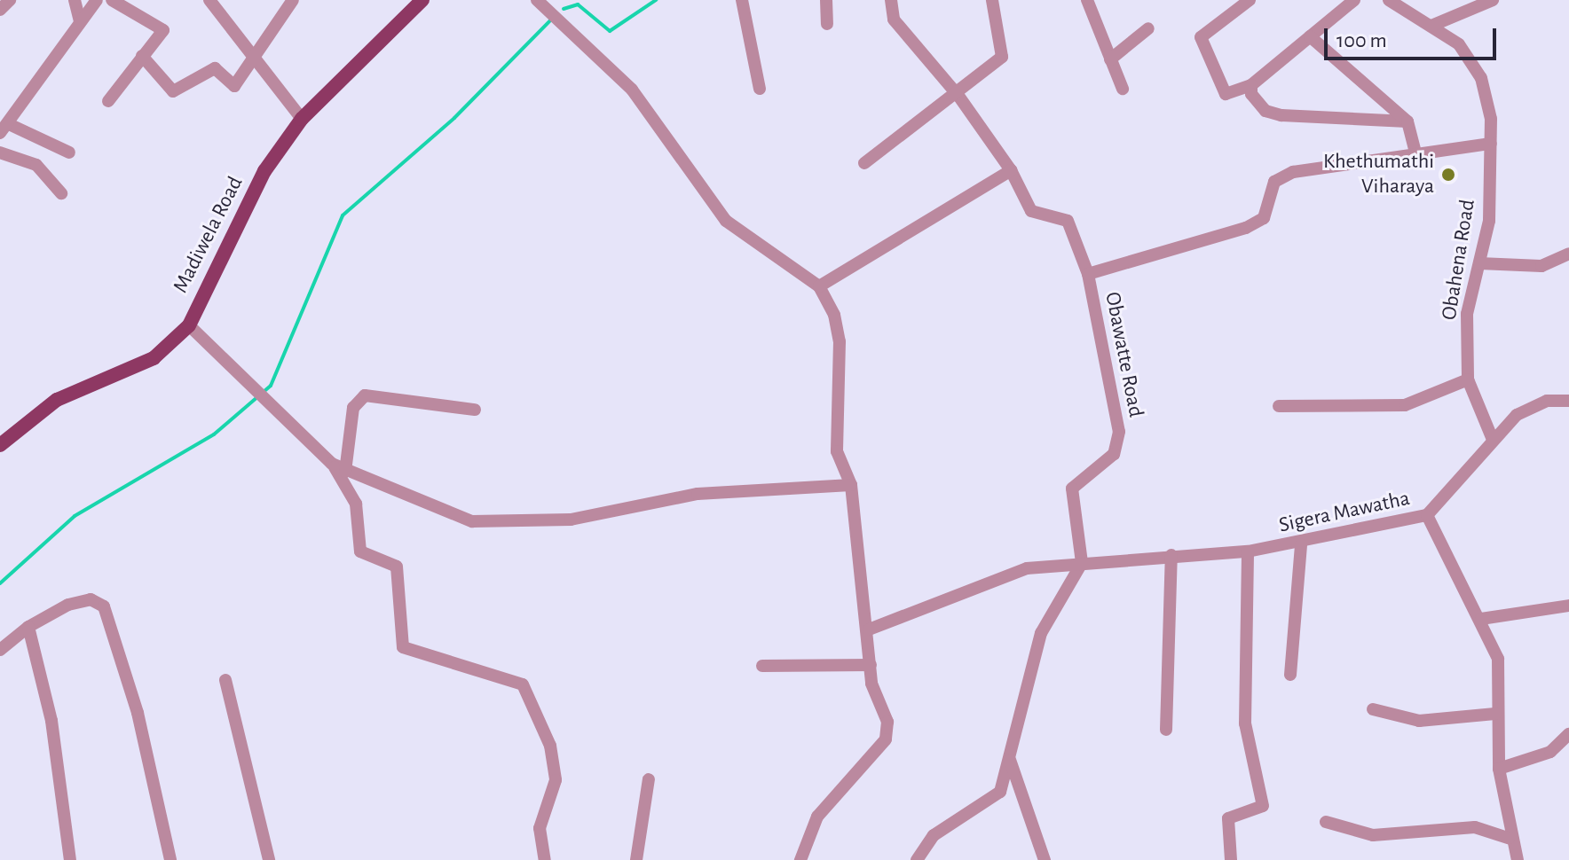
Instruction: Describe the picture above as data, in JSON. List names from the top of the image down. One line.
{"streets":{"main road":["Madiwela Road"],"street":["Obahena Road","Obawatte Road","Sigera Mawatha"]},"crossings":[["Obahena Road","Sigera Mawatha"],["Obawatte Road","Sigera Mawatha"]],"places":["Khethumathi Viharaya"],"scale_bar":"100 m"}
